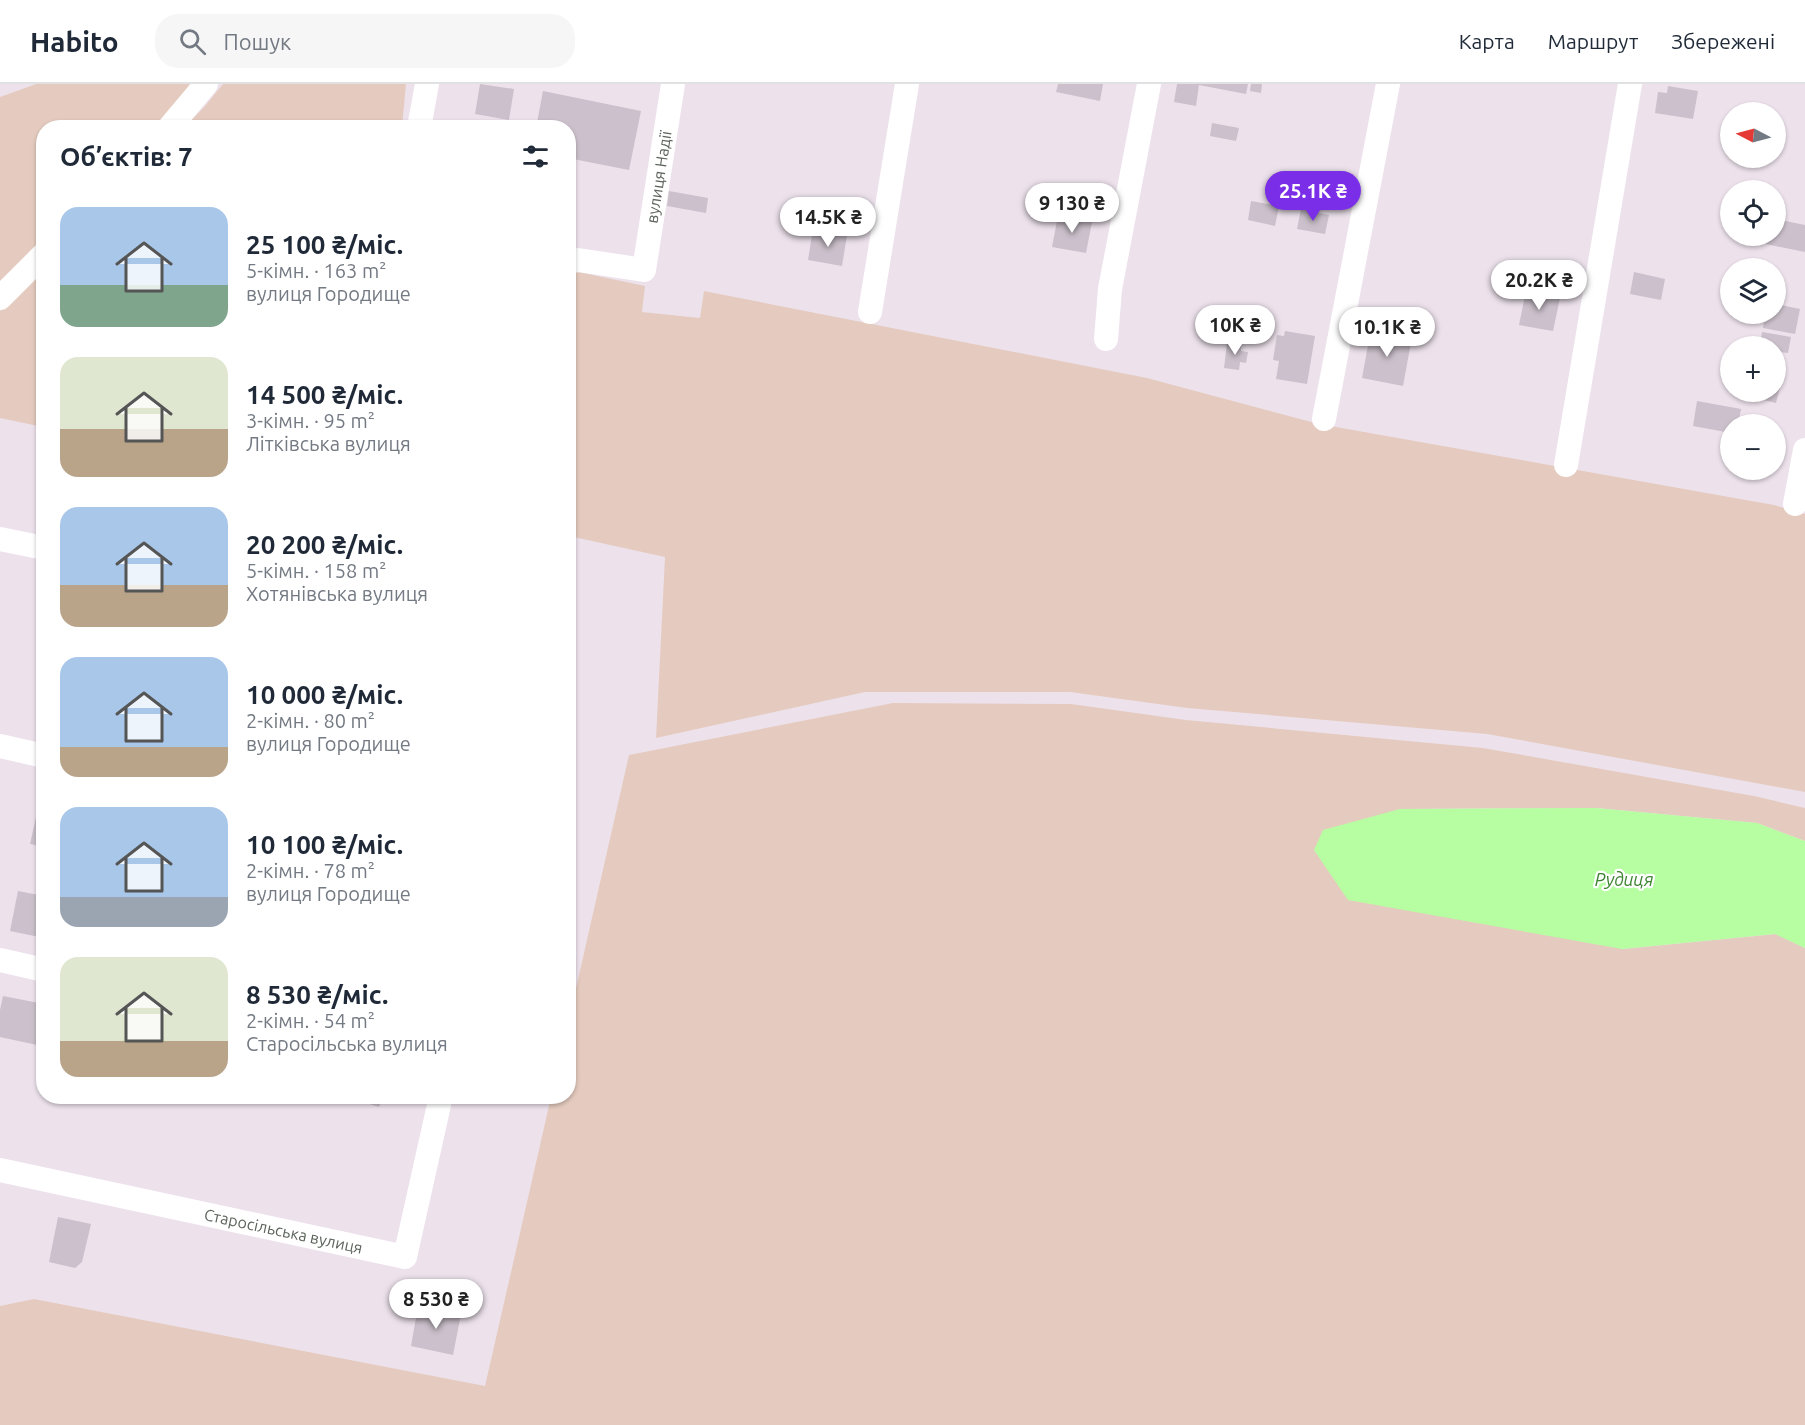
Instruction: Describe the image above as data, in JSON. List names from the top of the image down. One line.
{"streets":{"street":["вулиця Надії","Старосільська вулиця"]},"water":["Рудиця"],"north":"left","page":{"header":"Habito","search":"Пошук","nav":["Карта","Маршрут","Збережені"],"map_buttons":["+","−"],"heading":"Об’єктів: 7","price":["25.1K ₴","9 130 ₴","14.5K ₴","20.2K ₴","10K ₴","10.1K ₴","8 530 ₴"],"list":[{"name":"25 100 ₴/міс.","note":"5-кімн. · 163 m² · вулиця Городище"},{"name":"14 500 ₴/міс.","note":"3-кімн. · 95 m² · Літківська вулиця"},{"name":"20 200 ₴/міс.","note":"5-кімн. · 158 m² · Хотянівська вулиця"},{"name":"10 000 ₴/міс.","note":"2-кімн. · 80 m² · вулиця Городище"},{"name":"10 100 ₴/міс.","note":"2-кімн. · 78 m² · вулиця Городище"},{"name":"8 530 ₴/міс.","note":"2-кімн. · 54 m² · Старосільська вулиця"}]}}
